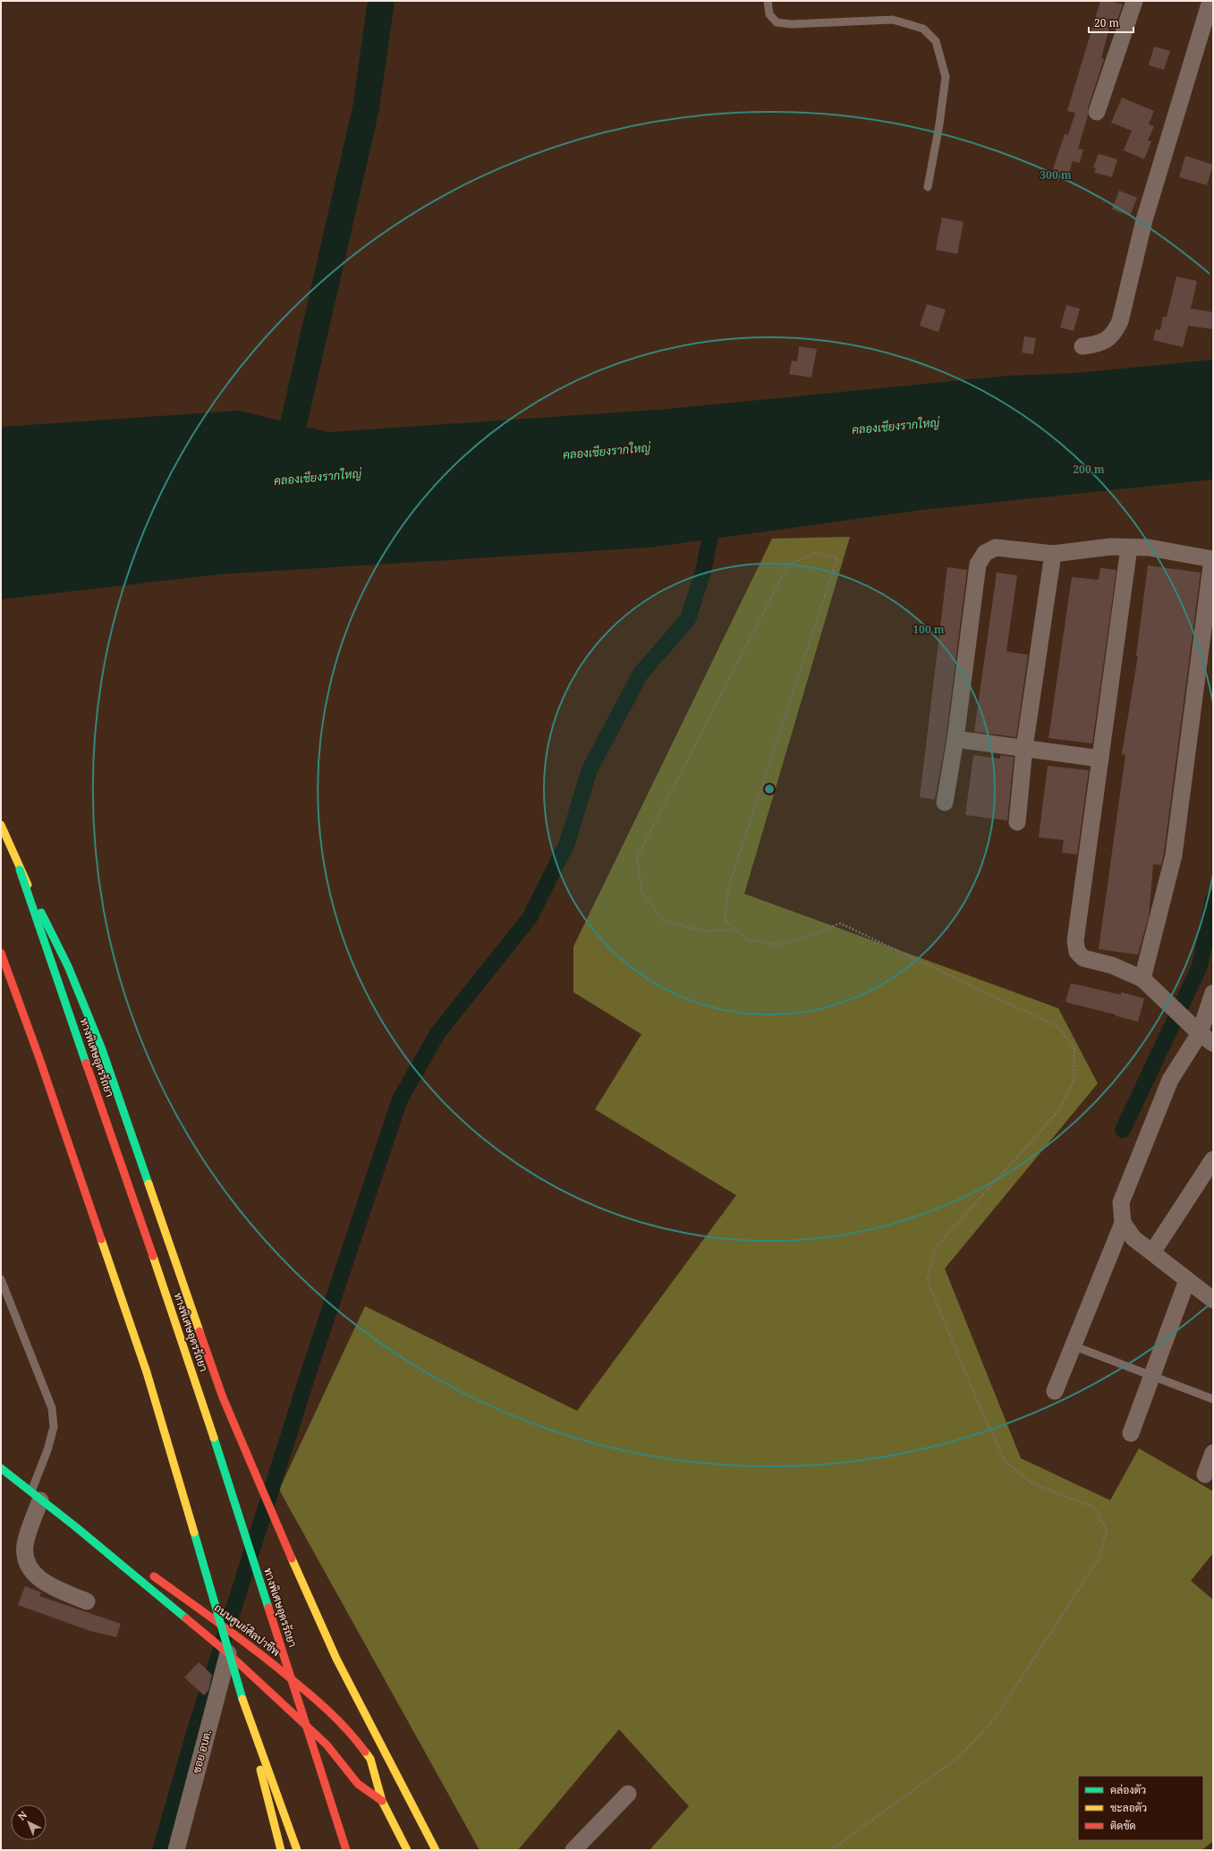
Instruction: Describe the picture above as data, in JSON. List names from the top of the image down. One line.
{"streets":{"main road":["ทางพิเศษอุดรรัถยา","ถนนศูนย์ศิลปาชีพ"],"street":["ซอย อบต."]},"crossings":[["ถนนศูนย์ศิลปาชีพ","ซอย อบต."]],"water":["คลองเชียงรากใหญ่"],"legend":["คล่องตัว","ชะลอตัว","ติดขัด"],"scale_bar":"20 m","north":"top left","rings":["300 m","200 m","100 m"]}
